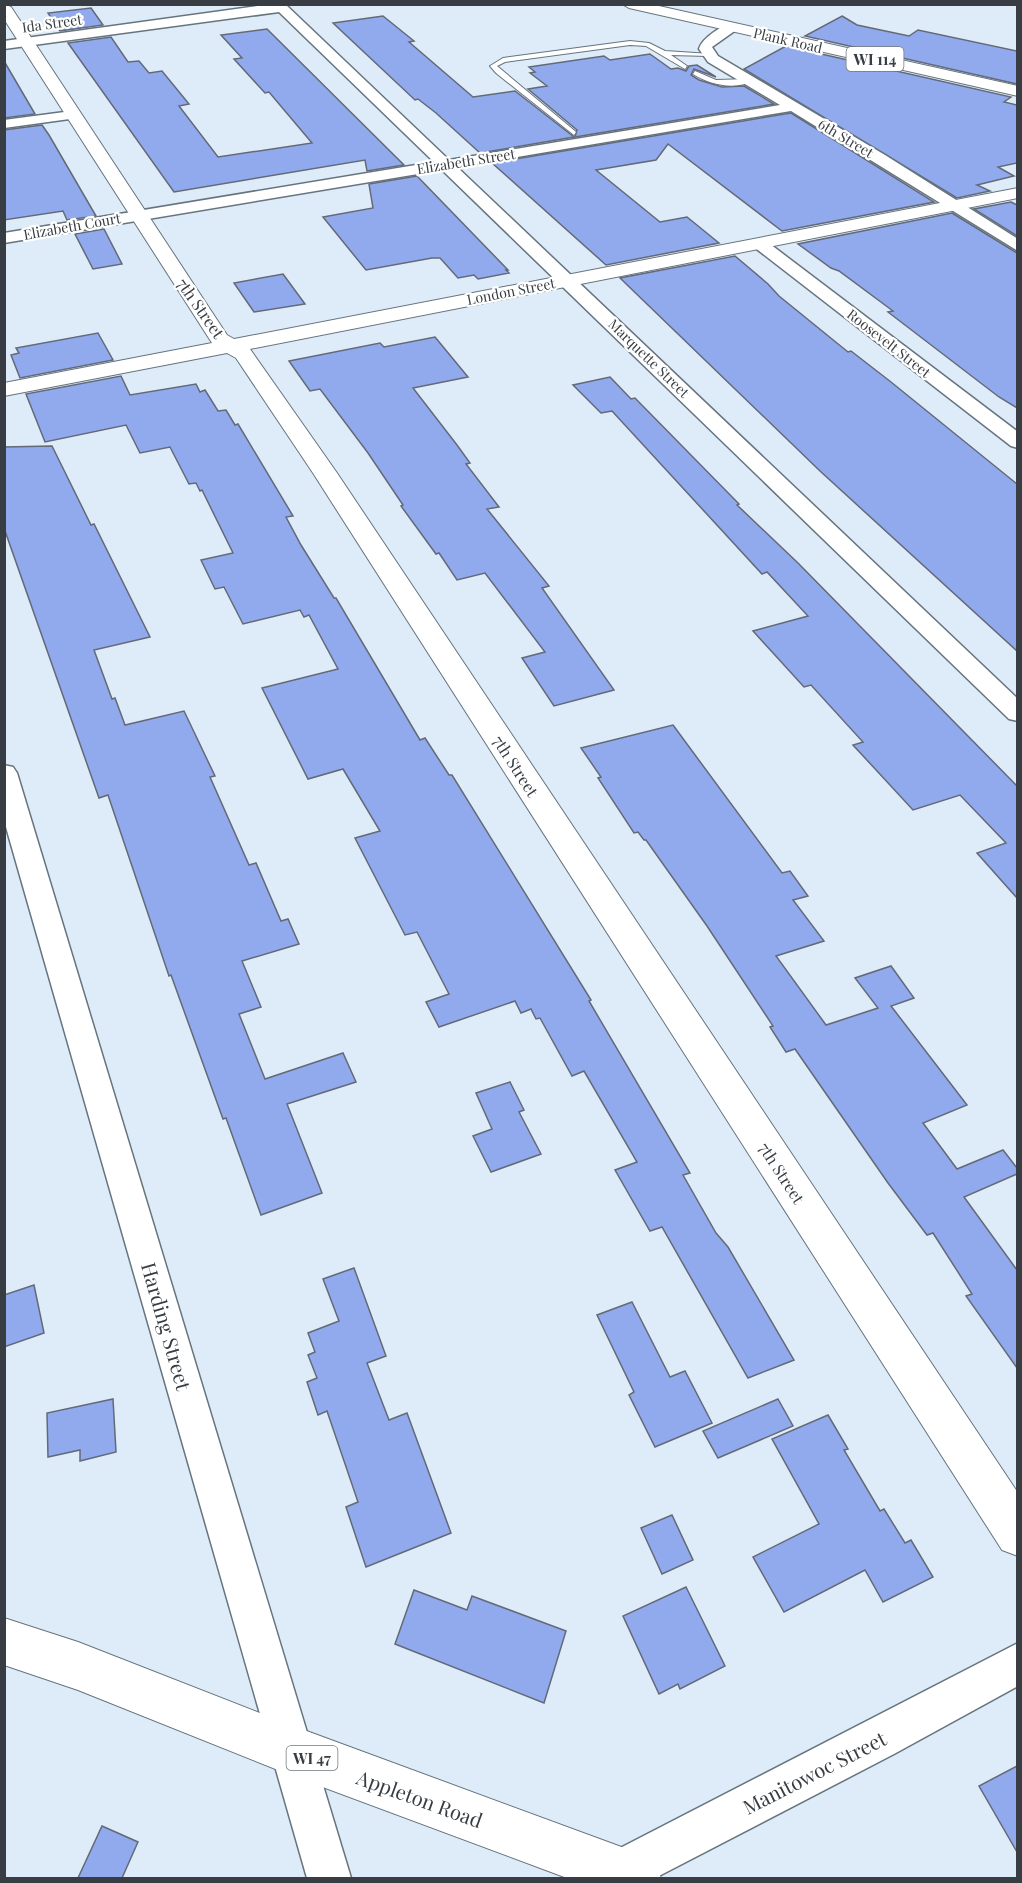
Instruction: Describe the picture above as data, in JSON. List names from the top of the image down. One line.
{"streets":{"street":["Ida Street","Plank Road","WI 114","6th Street","Elizabeth Street","Elizabeth Court","London Street","7th Street","Roosevelt Street","Marquette Street","Harding Street","WI 47","Manitowoc Street","Appleton Road"]},"crossings":[["Ida Street","7th Street"],["Ida Street","Marquette Street"],["6th Street","Elizabeth Street"],["6th Street","London Street"],["Elizabeth Street","Elizabeth Court"],["Elizabeth Street","7th Street"],["Elizabeth Street","Marquette Street"],["Elizabeth Court","7th Street"],["London Street","7th Street"],["London Street","Roosevelt Street"],["London Street","Marquette Street"],["Harding Street","Appleton Road"],["Manitowoc Street","Appleton Road"]]}
